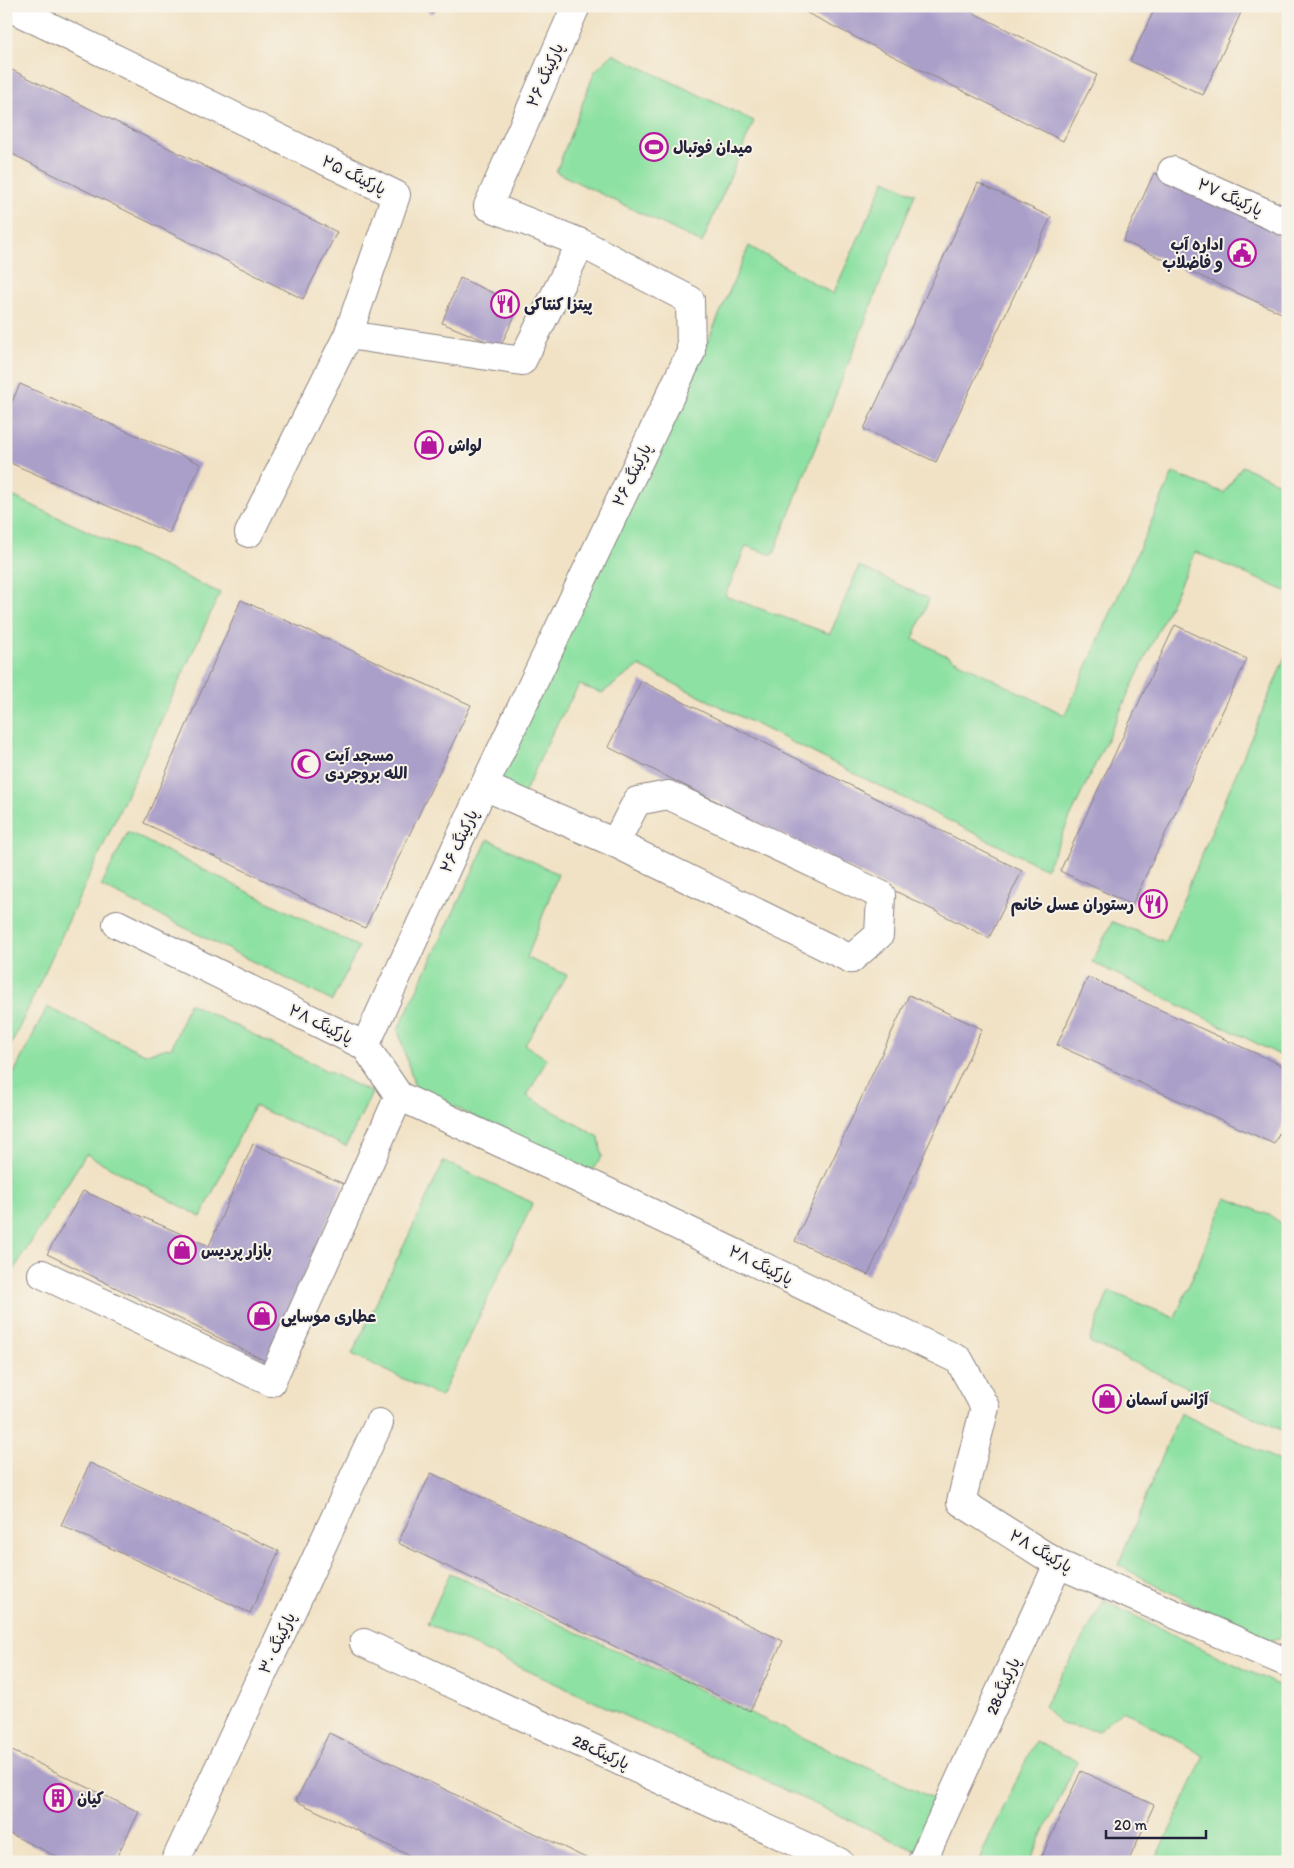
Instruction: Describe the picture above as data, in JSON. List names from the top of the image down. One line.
{"streets":{"street":["پارکینگ ۲۶","پارکینگ ۲۵","پارکینگ ۲۷","پارکینگ ۲۸","پارکینگ ۳۰","پارکینگ28"]},"crossings":[["پارکینگ ۲۶","پارکینگ ۲۸"],["پارکینگ ۲۸","پارکینگ28"]],"places":{"sports":["میدان فوتبال"],"public building":["اداره آب و فاضلاب"],"restaurant":["پیتزا کنتاکی","رستوران عسل خانم"],"shop":["لواش","بازار پردیس","عطاری موسایی","آژانس آسمان"],"mosque":["مسجد آیت الله بروجردی"],"building":["کیان"]},"scale_bar":"20 m"}
